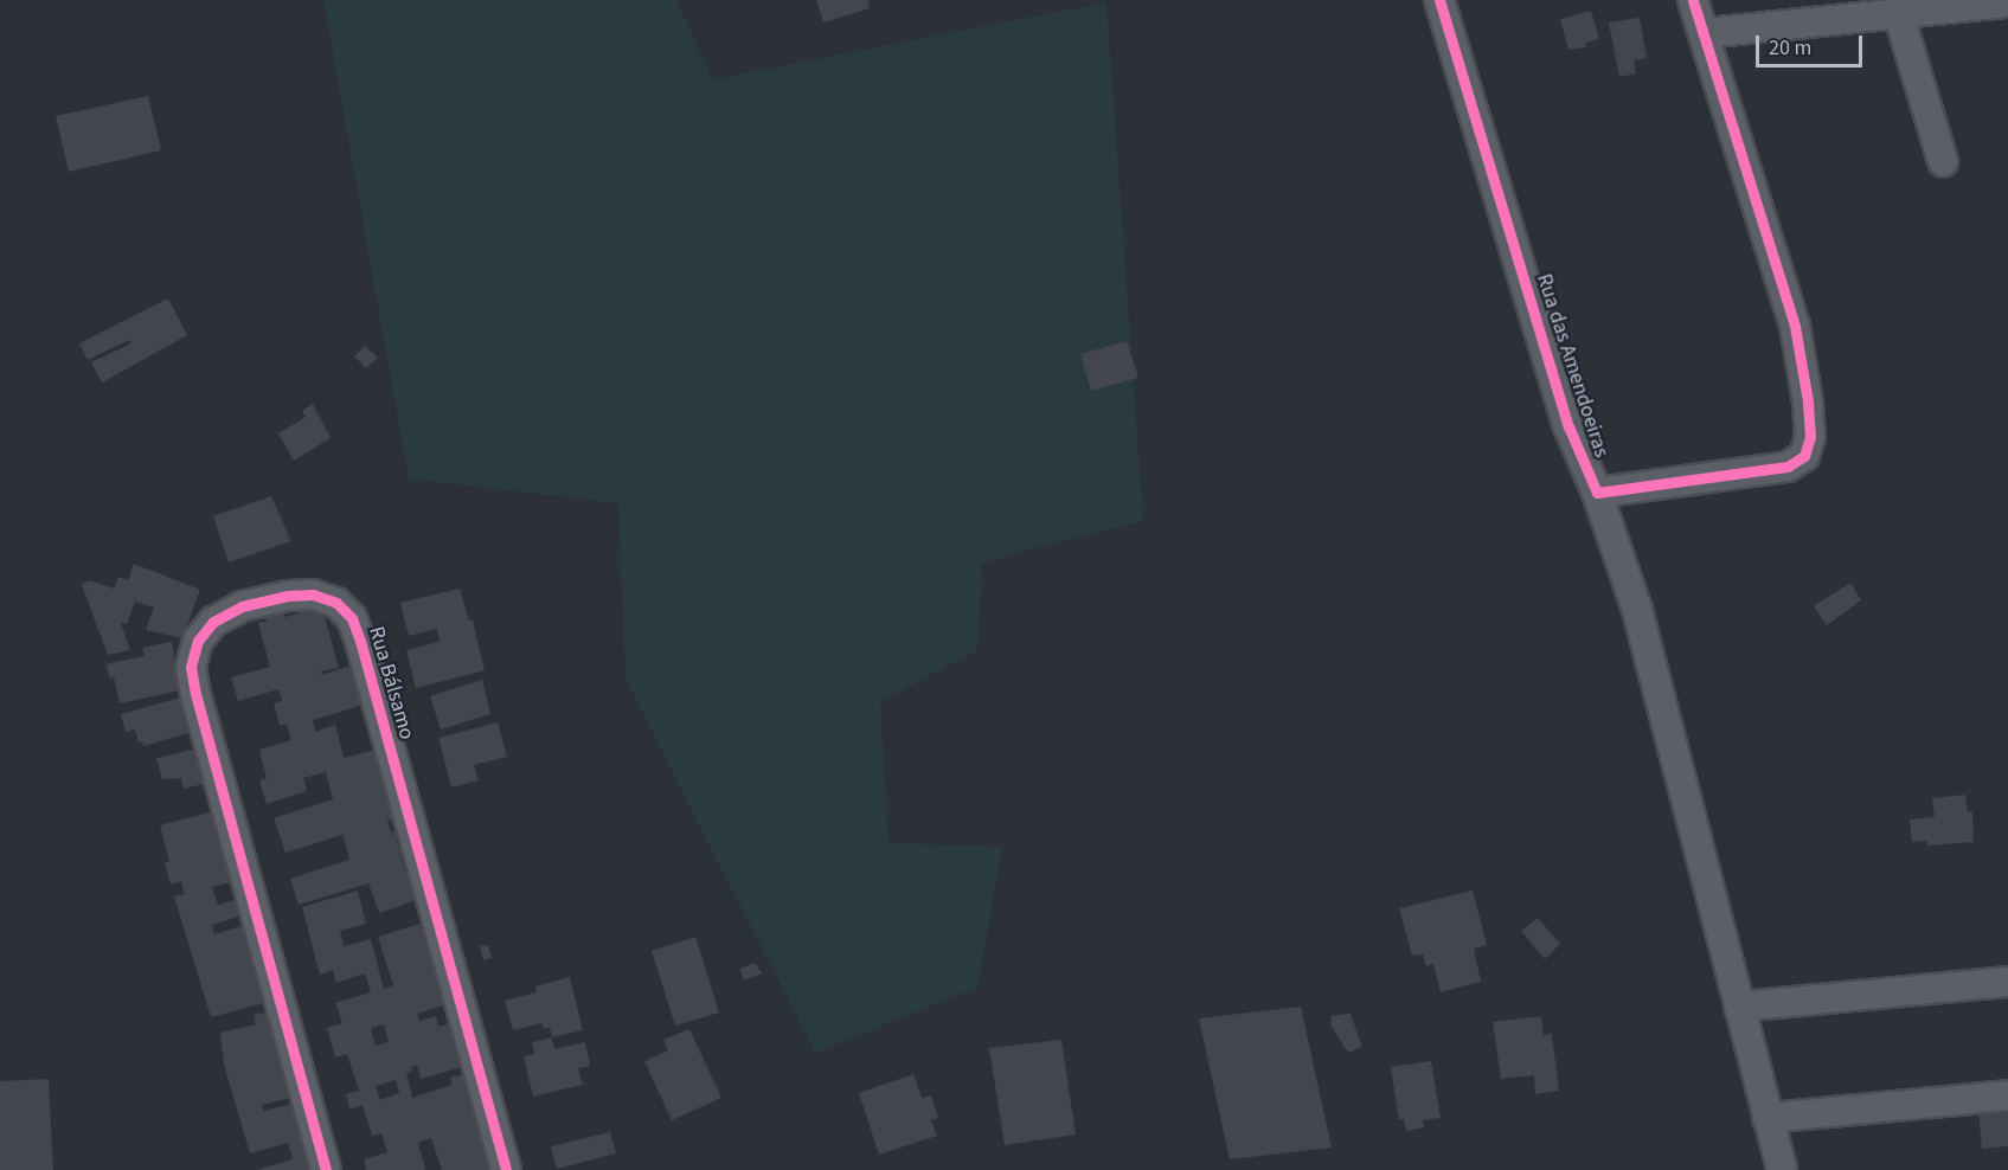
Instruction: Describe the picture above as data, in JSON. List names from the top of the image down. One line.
{"streets":{"street":["Rua das Amendoeiras","Rua Bálsamo"]},"scale_bar":"20 m"}
